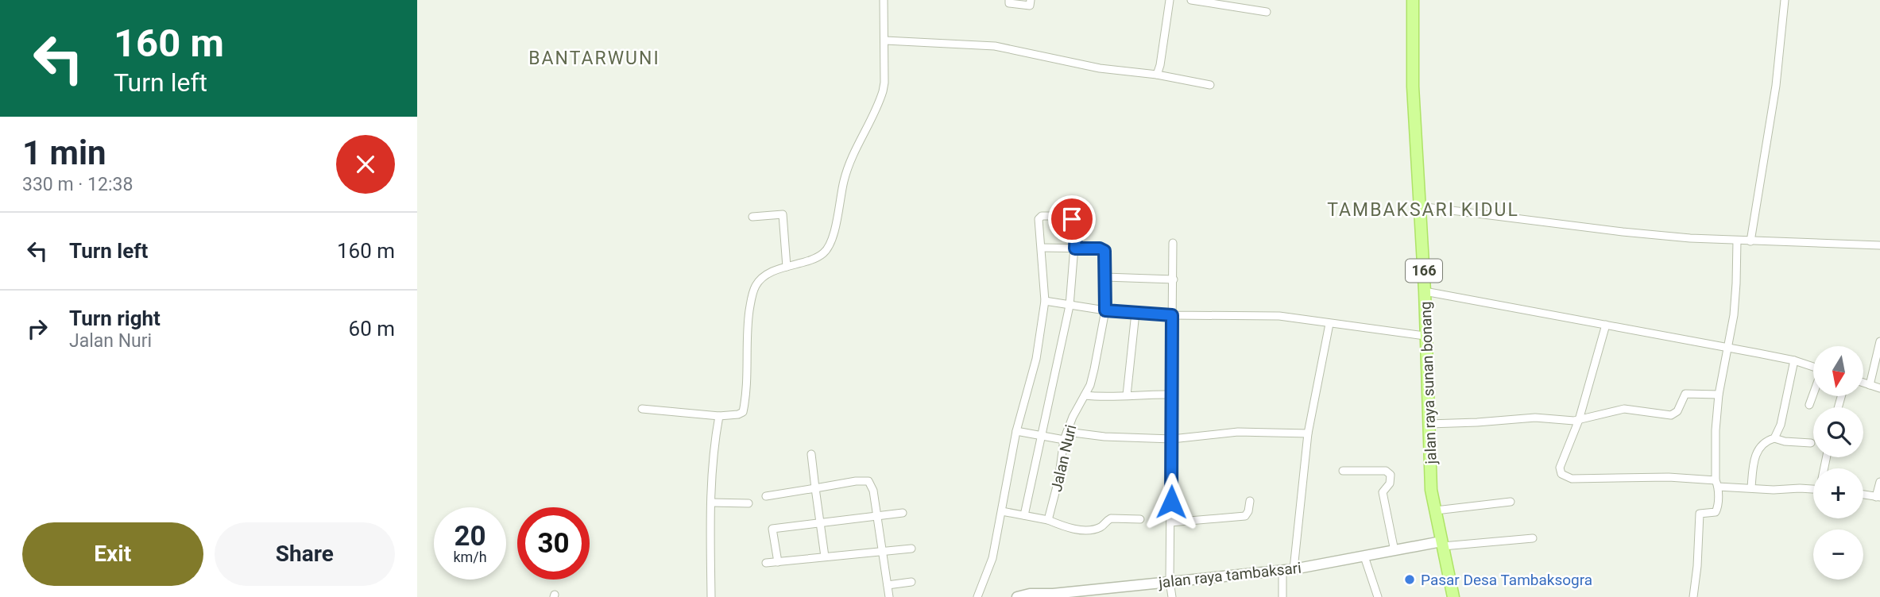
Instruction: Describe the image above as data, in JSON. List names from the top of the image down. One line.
{"streets":{"main road":["166","jalan raya sunan bonang"],"street":["Jalan Nuri","jalan raya tambaksari"]},"crossings":[["jalan raya sunan bonang","jalan raya tambaksari"]],"districts":["BANTARWUNI","TAMBAKSARI KIDUL"],"places":["Pasar Desa Tambaksogra"],"north":"bottom","page":{"turn":["160 m","Turn left"],"heading":["1 min","330 m · 12:38"],"list":[{"name":"Turn left","value":"160 m"},{"name":"Turn right","note":"Jalan Nuri","value":"60 m"}],"map_buttons":["+","−"],"speed":"20 km/h","limit":"30","buttons":["Exit","Share"]}}
